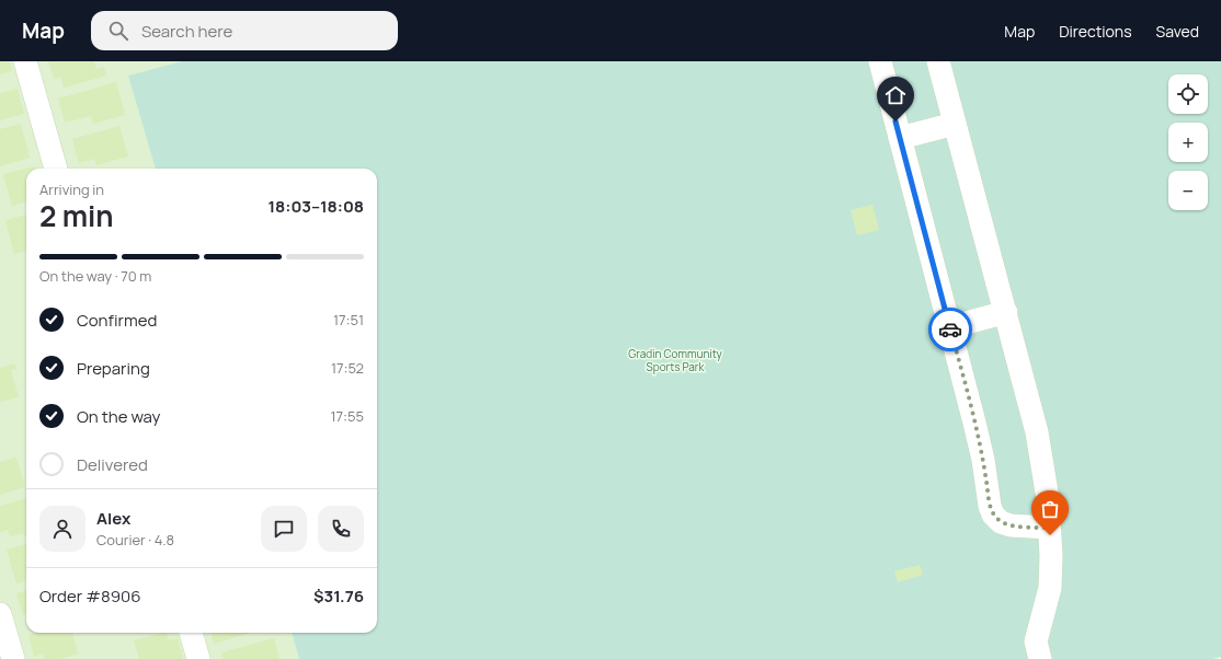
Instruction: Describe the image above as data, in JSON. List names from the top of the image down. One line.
{"parks":["Gradin Community Sports Park"],"page":{"header":"Map","search":"Search here","nav":["Map","Directions","Saved"],"map_buttons":["+","−"],"heading":["2 min","Arriving in","18:03–18:08"],"panel":["Alex","Courier · 4.8","Order #8906","$31.76"],"bar":"On the way · 70 m","list":[["Confirmed","17:51"],["Preparing","17:52"],["On the way","17:55"],"Delivered"]}}
